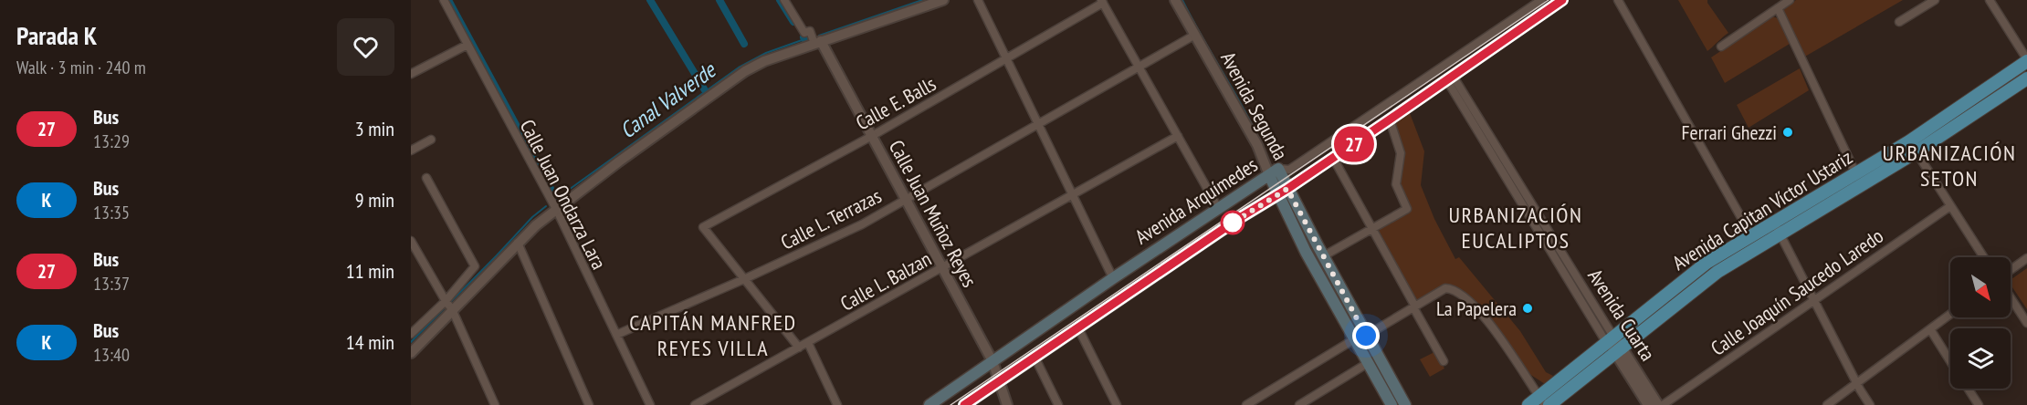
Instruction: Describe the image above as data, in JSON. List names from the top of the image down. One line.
{"streets":{"main road":["Avenida Segunda","Avenida Arquímedes","Avenida Capitan Víctor Ustariz"],"street":["Calle E. Balls","Calle Juan Ondarza Lara","Calle Juan Muñoz Reyes","Calle L. Terrazas","Calle L. Balzan","Calle Joaquín Saucedo Laredo","Avenida Cuarta"]},"crossings":[["Calle E. Balls","Calle Juan Muñoz Reyes"],["Calle E. Balls","Calle L. Terrazas"],["Avenida Segunda","Avenida Arquímedes"],["Avenida Segunda","Calle L. Terrazas"],["Calle Juan Ondarza Lara","Calle L. Terrazas"],["Avenida Arquímedes","Calle Juan Muñoz Reyes"],["Avenida Arquímedes","Avenida Cuarta"],["Avenida Capitan Víctor Ustariz","Avenida Cuarta"],["Calle Juan Muñoz Reyes","Calle L. Terrazas"],["Calle Juan Muñoz Reyes","Calle L. Balzan"]],"districts":["URBANIZACIÓN SETON","URBANIZACIÓN EUCALIPTOS","CAPITÁN MANFRED REYES VILLA"],"water":["Canal Valverde"],"places":["Ferrari Ghezzi","La Papelera"],"lines":["bus line 27"],"north":"bottom right","page":{"heading":["Parada K","Walk · 3 min · 240 m"],"on_map":"27","list":[{"mark":"27","name":"Bus","note":"13:29","value":"3 min"},{"mark":"K","name":"Bus","note":"13:35","value":"9 min"},{"mark":"27","name":"Bus","note":"13:37","value":"11 min"},{"mark":"K","name":"Bus","note":"13:40","value":"14 min"}]}}
